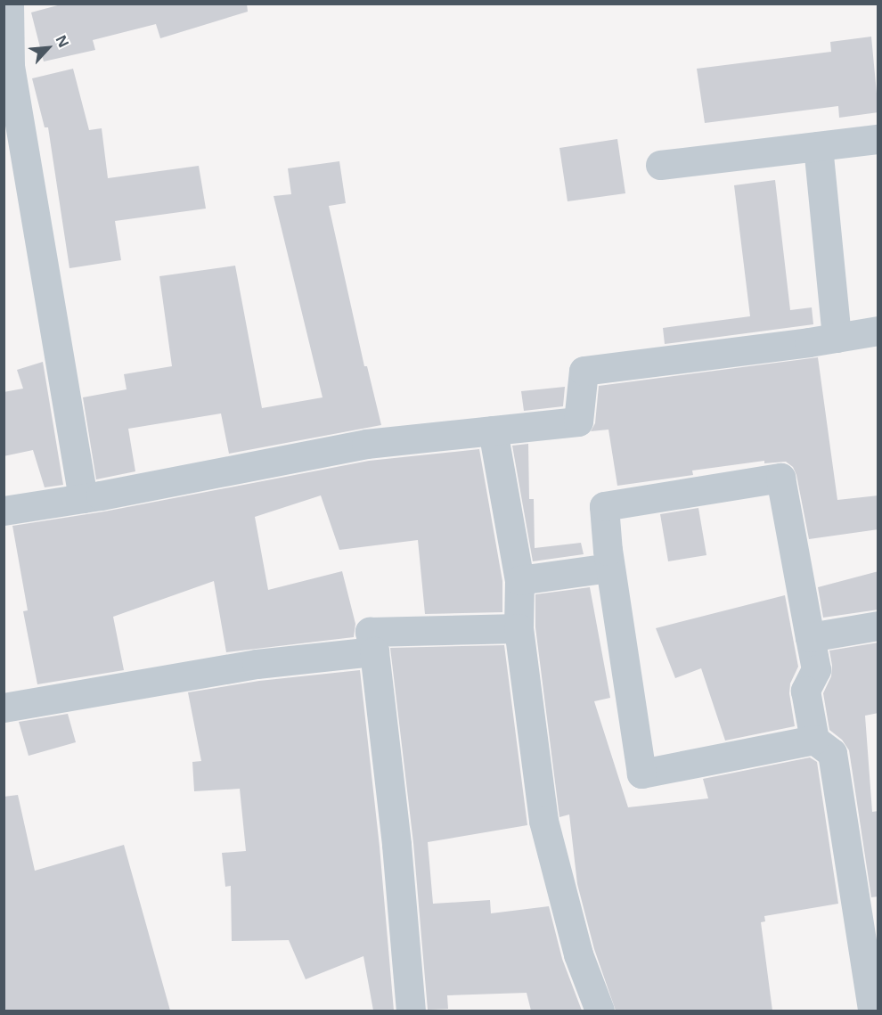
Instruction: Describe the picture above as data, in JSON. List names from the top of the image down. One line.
{"north":"top right"}
